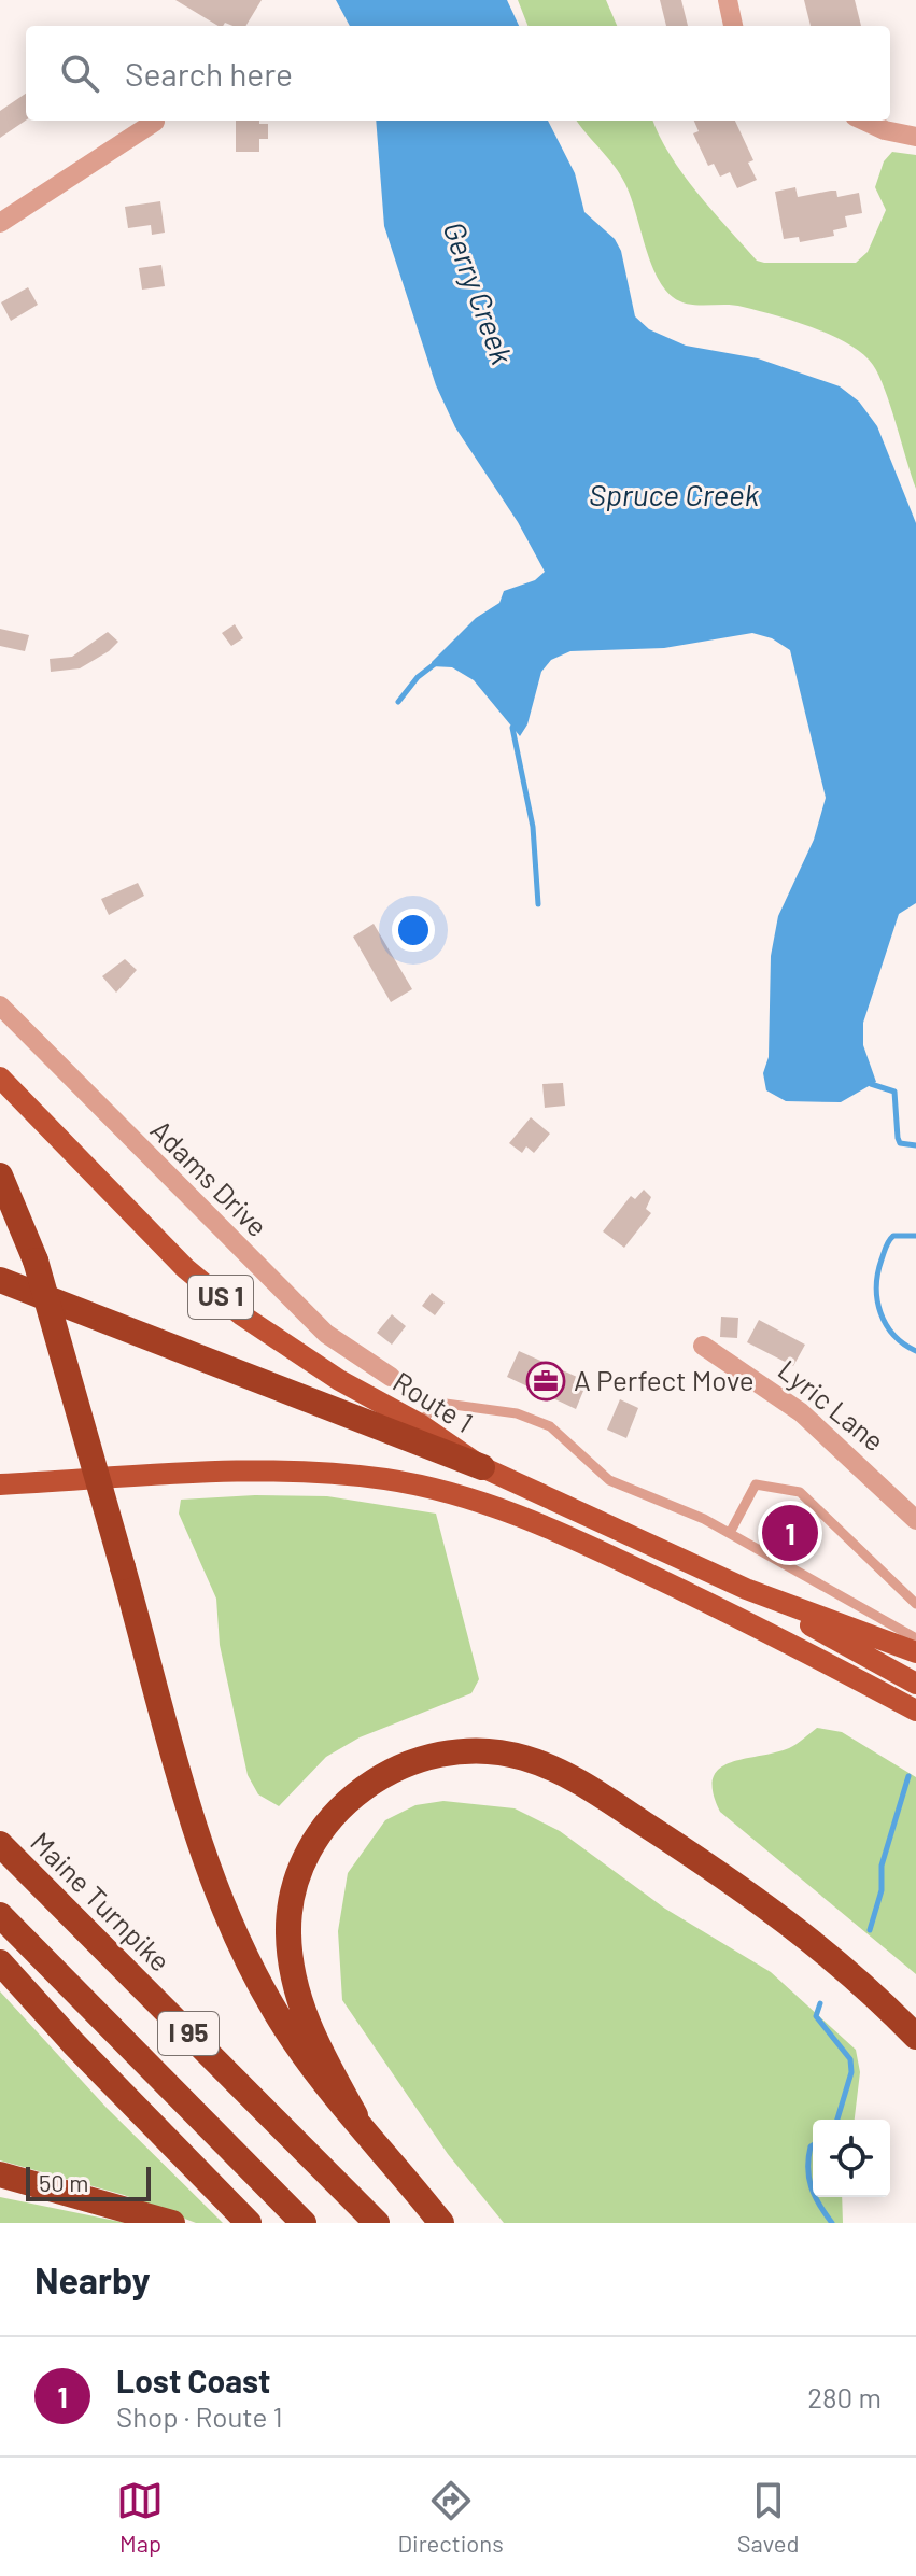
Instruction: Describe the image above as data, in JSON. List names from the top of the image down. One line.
{"streets":{"highway":["Maine Turnpike","I 95"],"main road":["US 1","Route 1"],"street":["Adams Drive","Lyric Lane"]},"water":["Gerry Creek","Spruce Creek"],"places":{"office":["A Perfect Move"]},"scale_bar":"50 m","page":{"search":"Search here","pins":"1","scale":"50 m","heading":"Nearby","list":[{"mark":"1","name":"Lost Coast","note":"Shop · Route 1","value":"280 m"}],"nav":["Map","Directions","Saved"]}}
